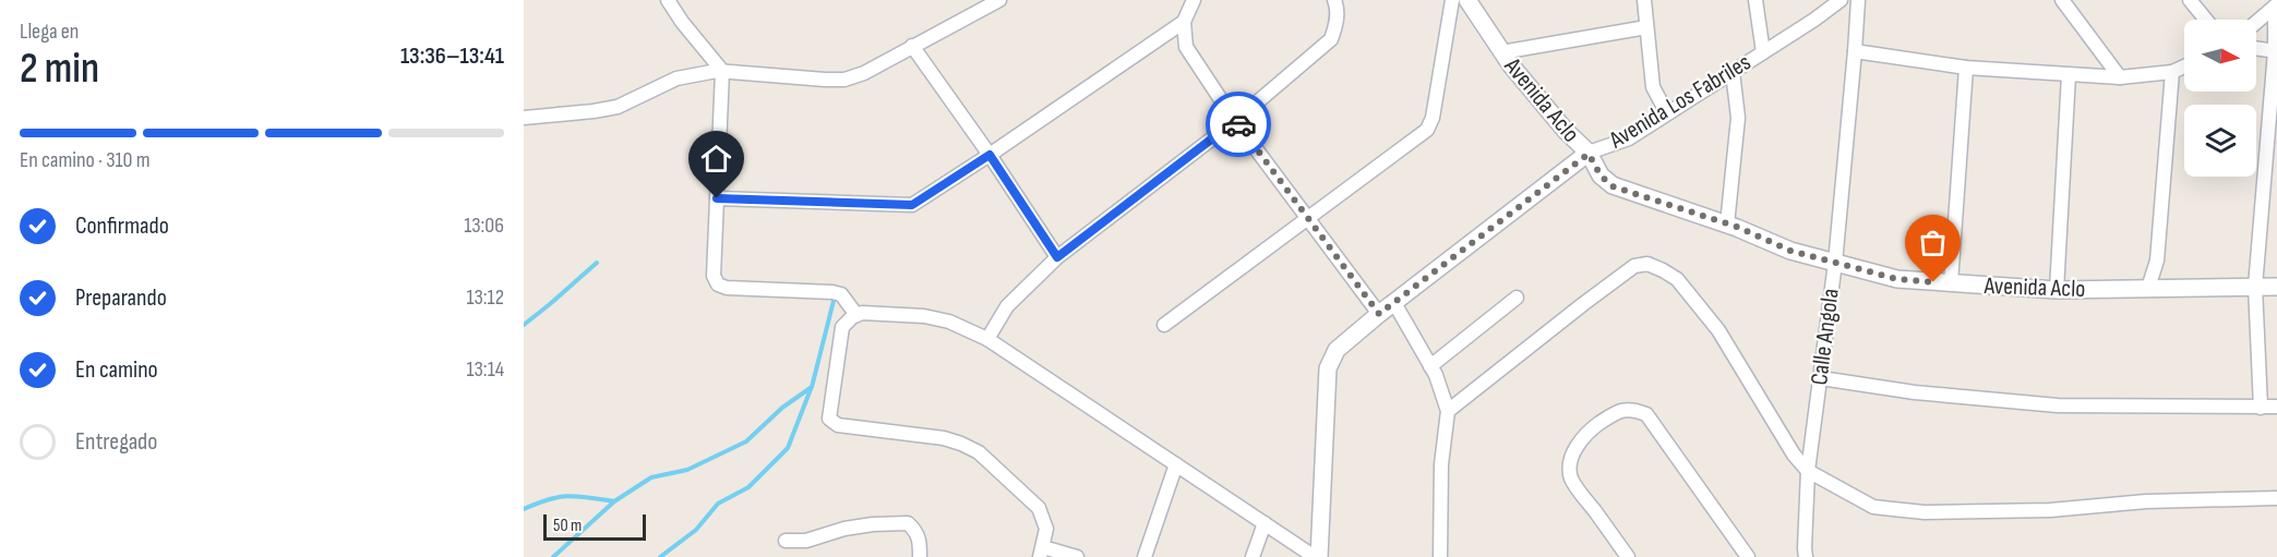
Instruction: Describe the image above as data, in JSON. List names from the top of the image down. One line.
{"streets":{"street":["Avenida Aclo","Avenida Los Fabriles","Calle Angola"]},"crossings":[["Avenida Aclo","Avenida Los Fabriles"],["Avenida Aclo","Calle Angola"]],"scale_bar":"50 m","north":"right","page":{"heading":["2 min","Llega en","13:36–13:41"],"bar":"En camino · 310 m","list":[["Confirmado","13:06"],["Preparando","13:12"],["En camino","13:14"],"Entregado"],"scale":"50 m"}}
